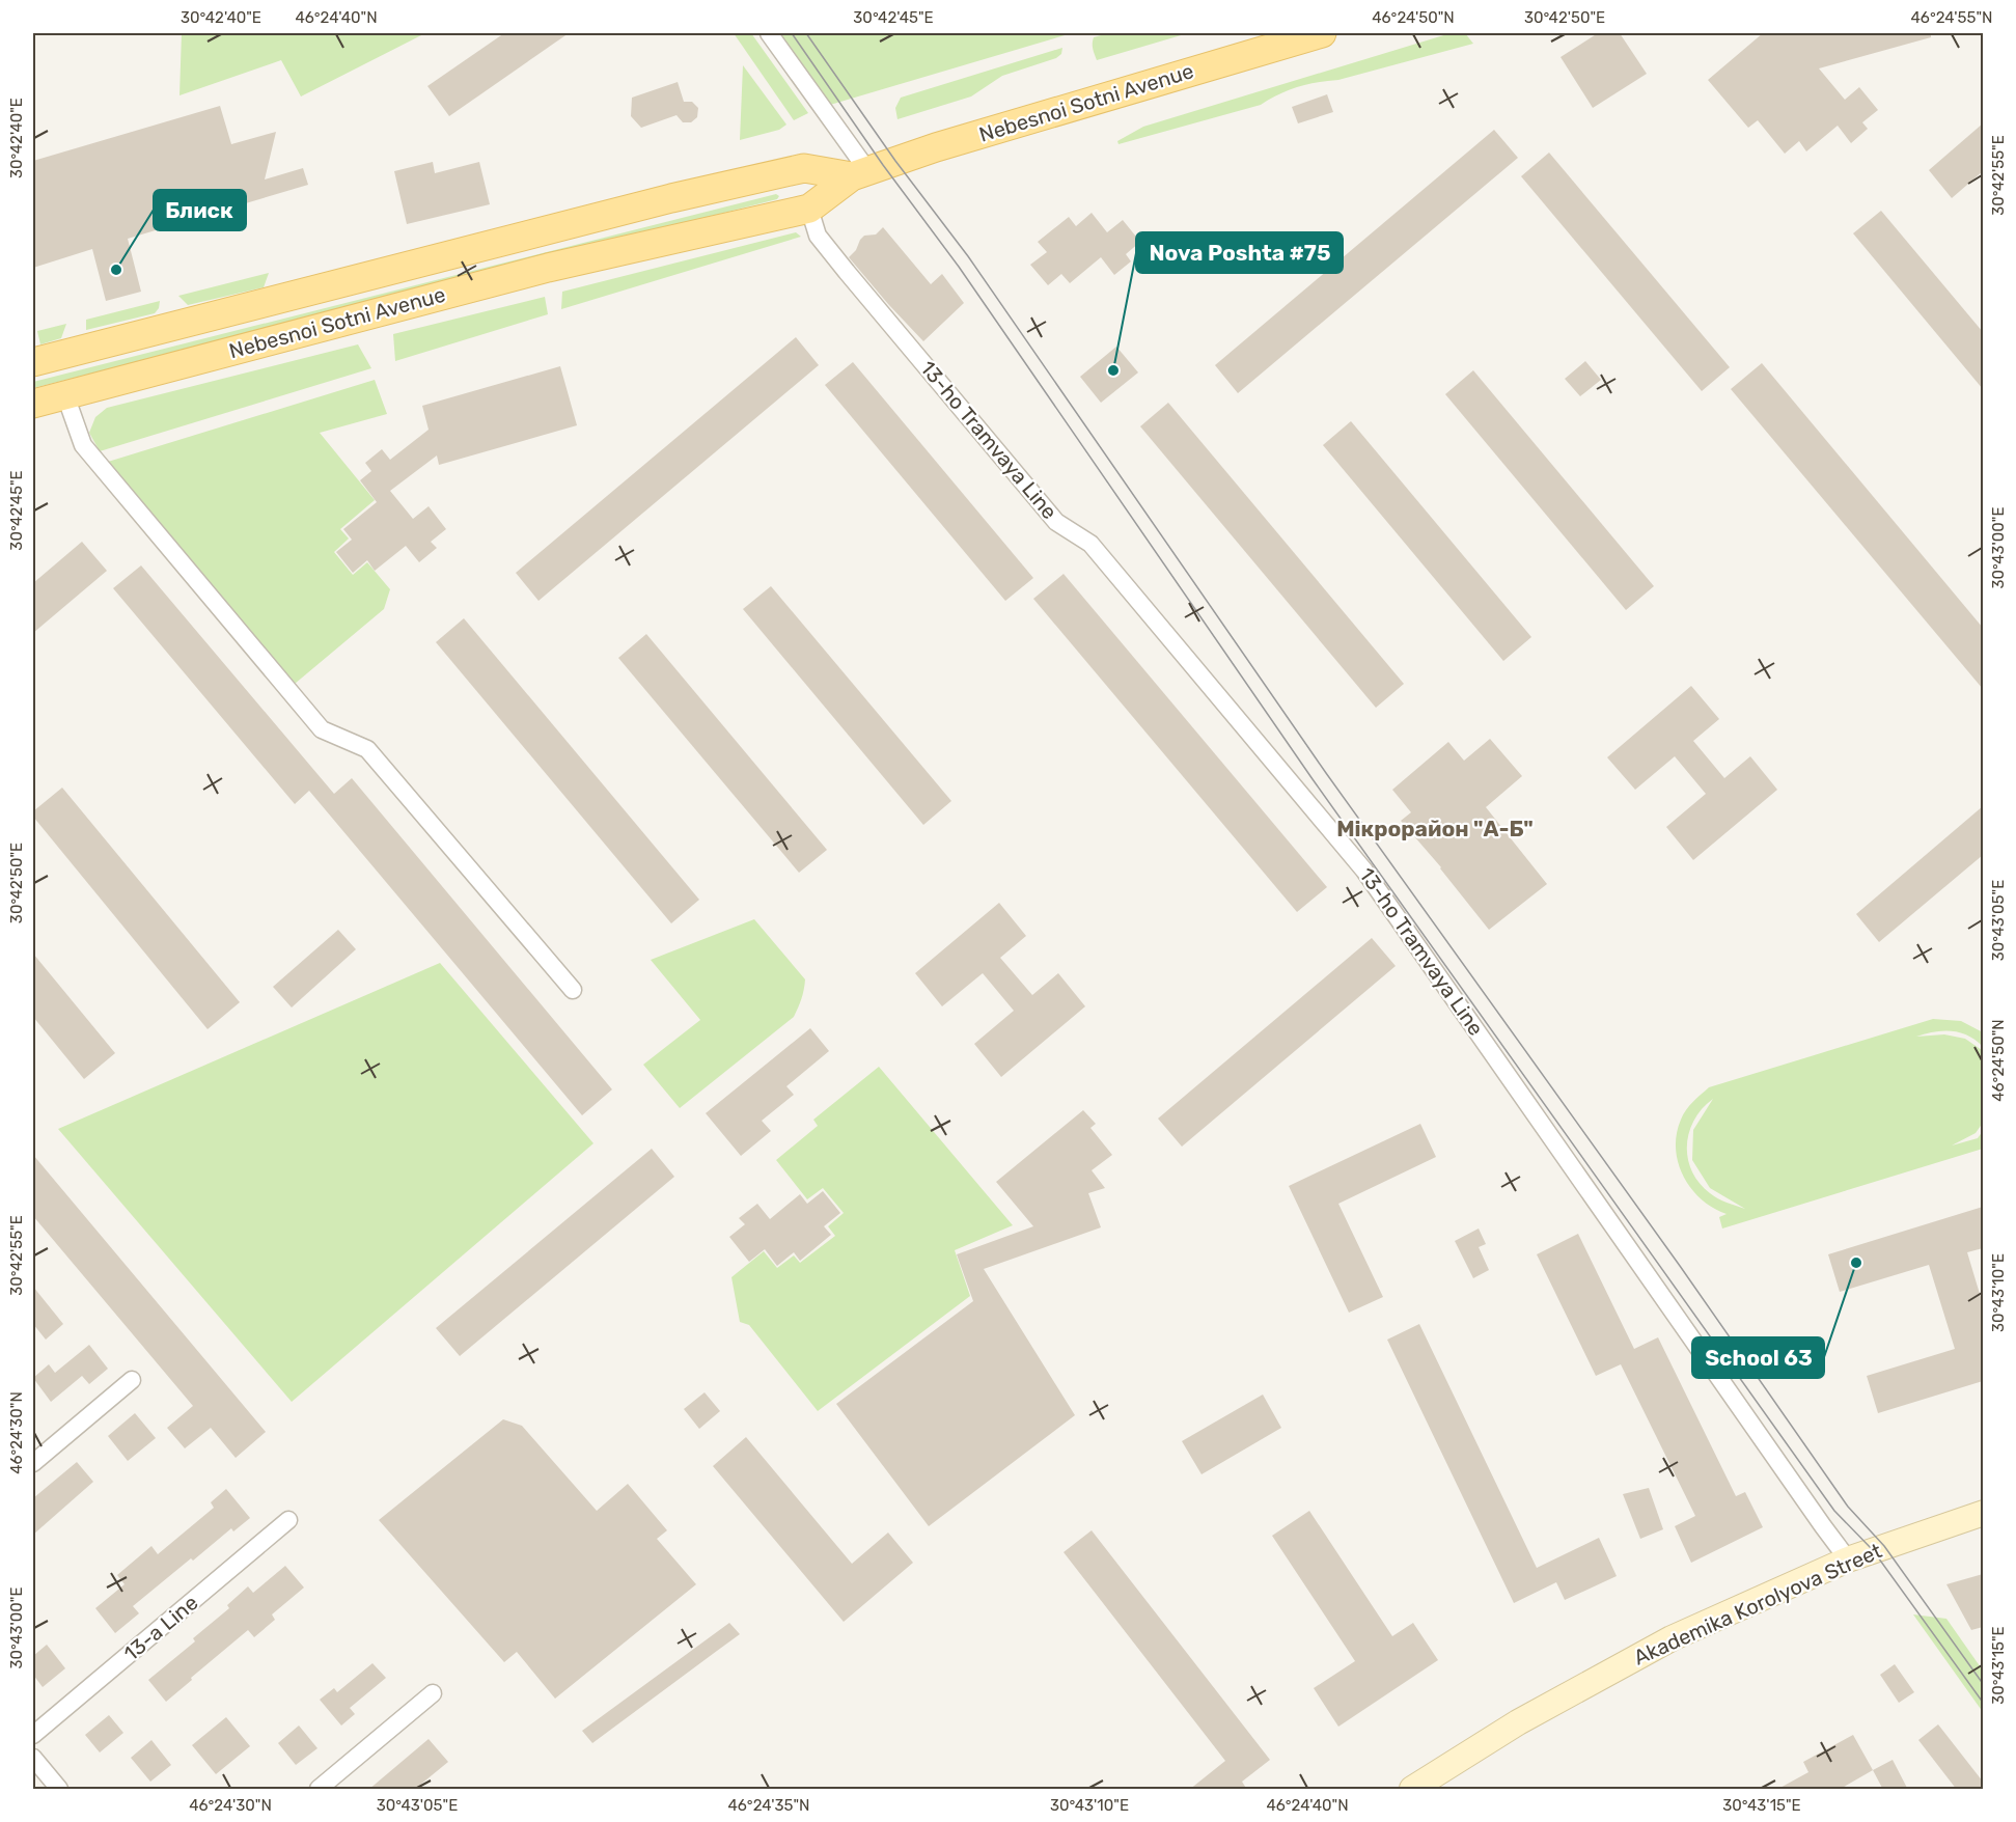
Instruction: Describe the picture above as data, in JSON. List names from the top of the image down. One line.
{"streets":{"main road":["Nebesnoi Sotni Avenue","Akademika Korolyova Street"],"street":["13-ho Tramvaya Line","13-a Line"]},"crossings":[["Nebesnoi Sotni Avenue","13-ho Tramvaya Line"],["13-ho Tramvaya Line","Akademika Korolyova Street"]],"districts":["Мікрорайон \"А-Б\""],"places":["Блиск","Nova Poshta #75","School 63"],"coordinates":["30°42'40\"E","46°24'40\"N","30°42'45\"E","46°24'50\"N","30°42'50\"E","46°24'55\"N","30°42'55\"E","30°43'00\"E","30°43'05\"E","30°43'10\"E","46°24'30\"N","30°43'15\"E","46°24'35\"N"]}
